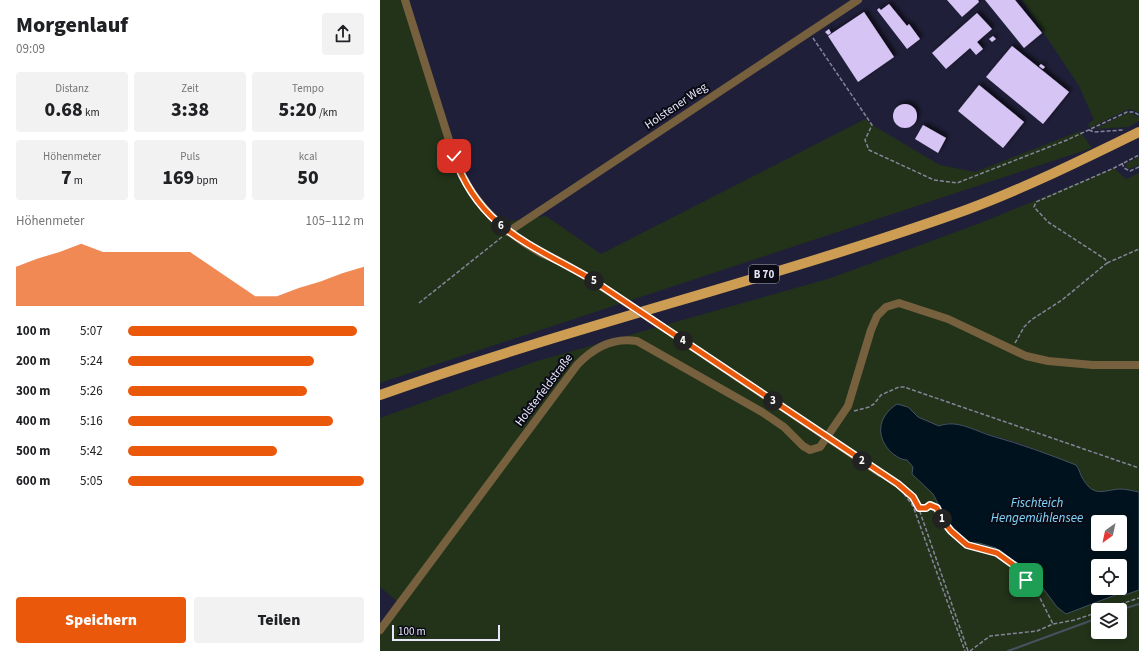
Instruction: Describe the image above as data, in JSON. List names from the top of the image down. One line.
{"streets":{"main road":["B 70"],"street":["Holstener Weg","Holsterfeldstraße"]},"water":["Fischteich Hengemühlensee"],"scale_bar":"100 m","north":"bottom left","page":{"heading":["Morgenlauf","09:09"],"stats":[["Distanz","0.68 km"],["Zeit","3:38"],["Tempo","5:20 /km"],["Höhenmeter","7 m"],["Puls","169 bpm"],["kcal","50"]],"chart":["Höhenmeter","105–112 m"],"pins":["6","5","4","3","2","1"],"list":[{"name":"100 m","note":"5:07"},{"name":"200 m","note":"5:24"},{"name":"300 m","note":"5:26"},{"name":"400 m","note":"5:16"},{"name":"500 m","note":"5:42"},{"name":"600 m","note":"5:05"}],"buttons":["Speichern","Teilen"],"scale":"100 m"}}
